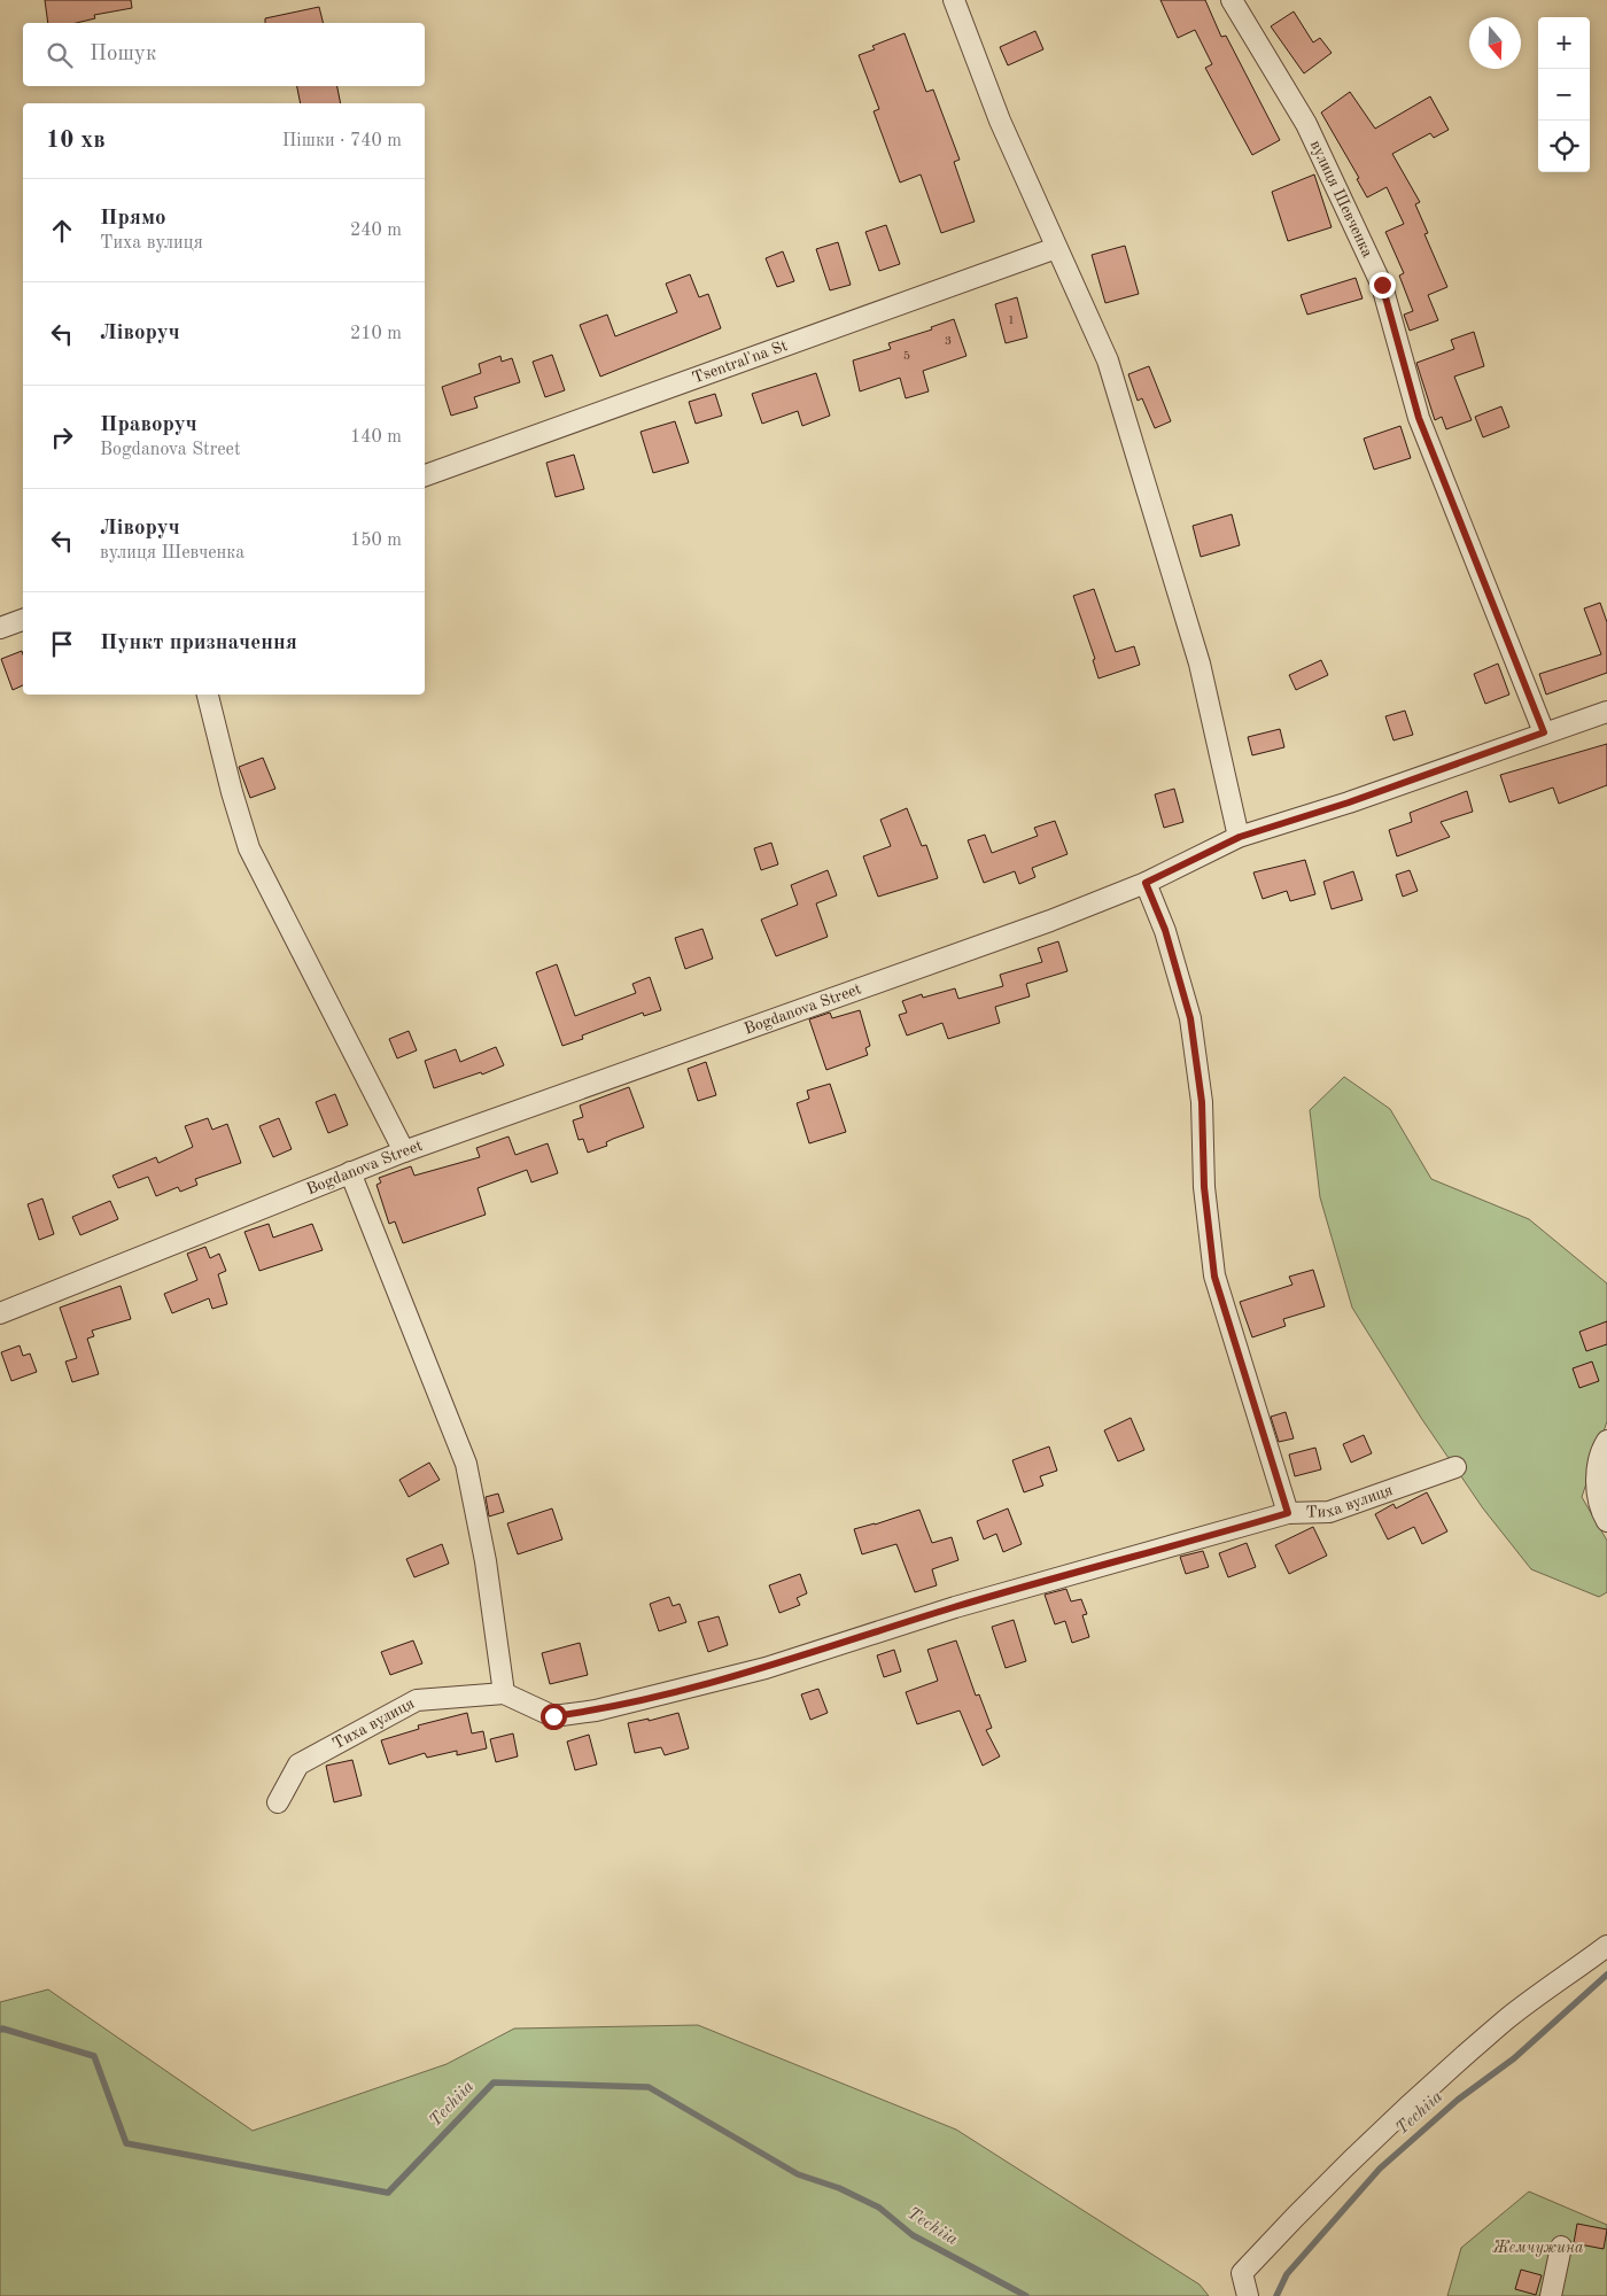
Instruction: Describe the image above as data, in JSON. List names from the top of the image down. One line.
{"streets":{"street":["вулиця Шевченка","Tsentral'na St","Bogdanova Street","Тиха вулиця"]},"crossings":[["вулиця Шевченка","Bogdanova Street"]],"water":["Techiia"],"parks":["Жемчужина"],"house_numbers":["1","3","5"],"north":"bottom","page":{"map_buttons":["+","−"],"search":"Пошук","heading":["10 хв","Пішки · 740 m"],"list":[["Прямо","Тиха вулиця","240 m"],["Ліворуч","210 m"],["Праворуч","Bogdanova Street","140 m"],["Ліворуч","вулиця Шевченка","150 m"],"Пункт призначення"]}}
